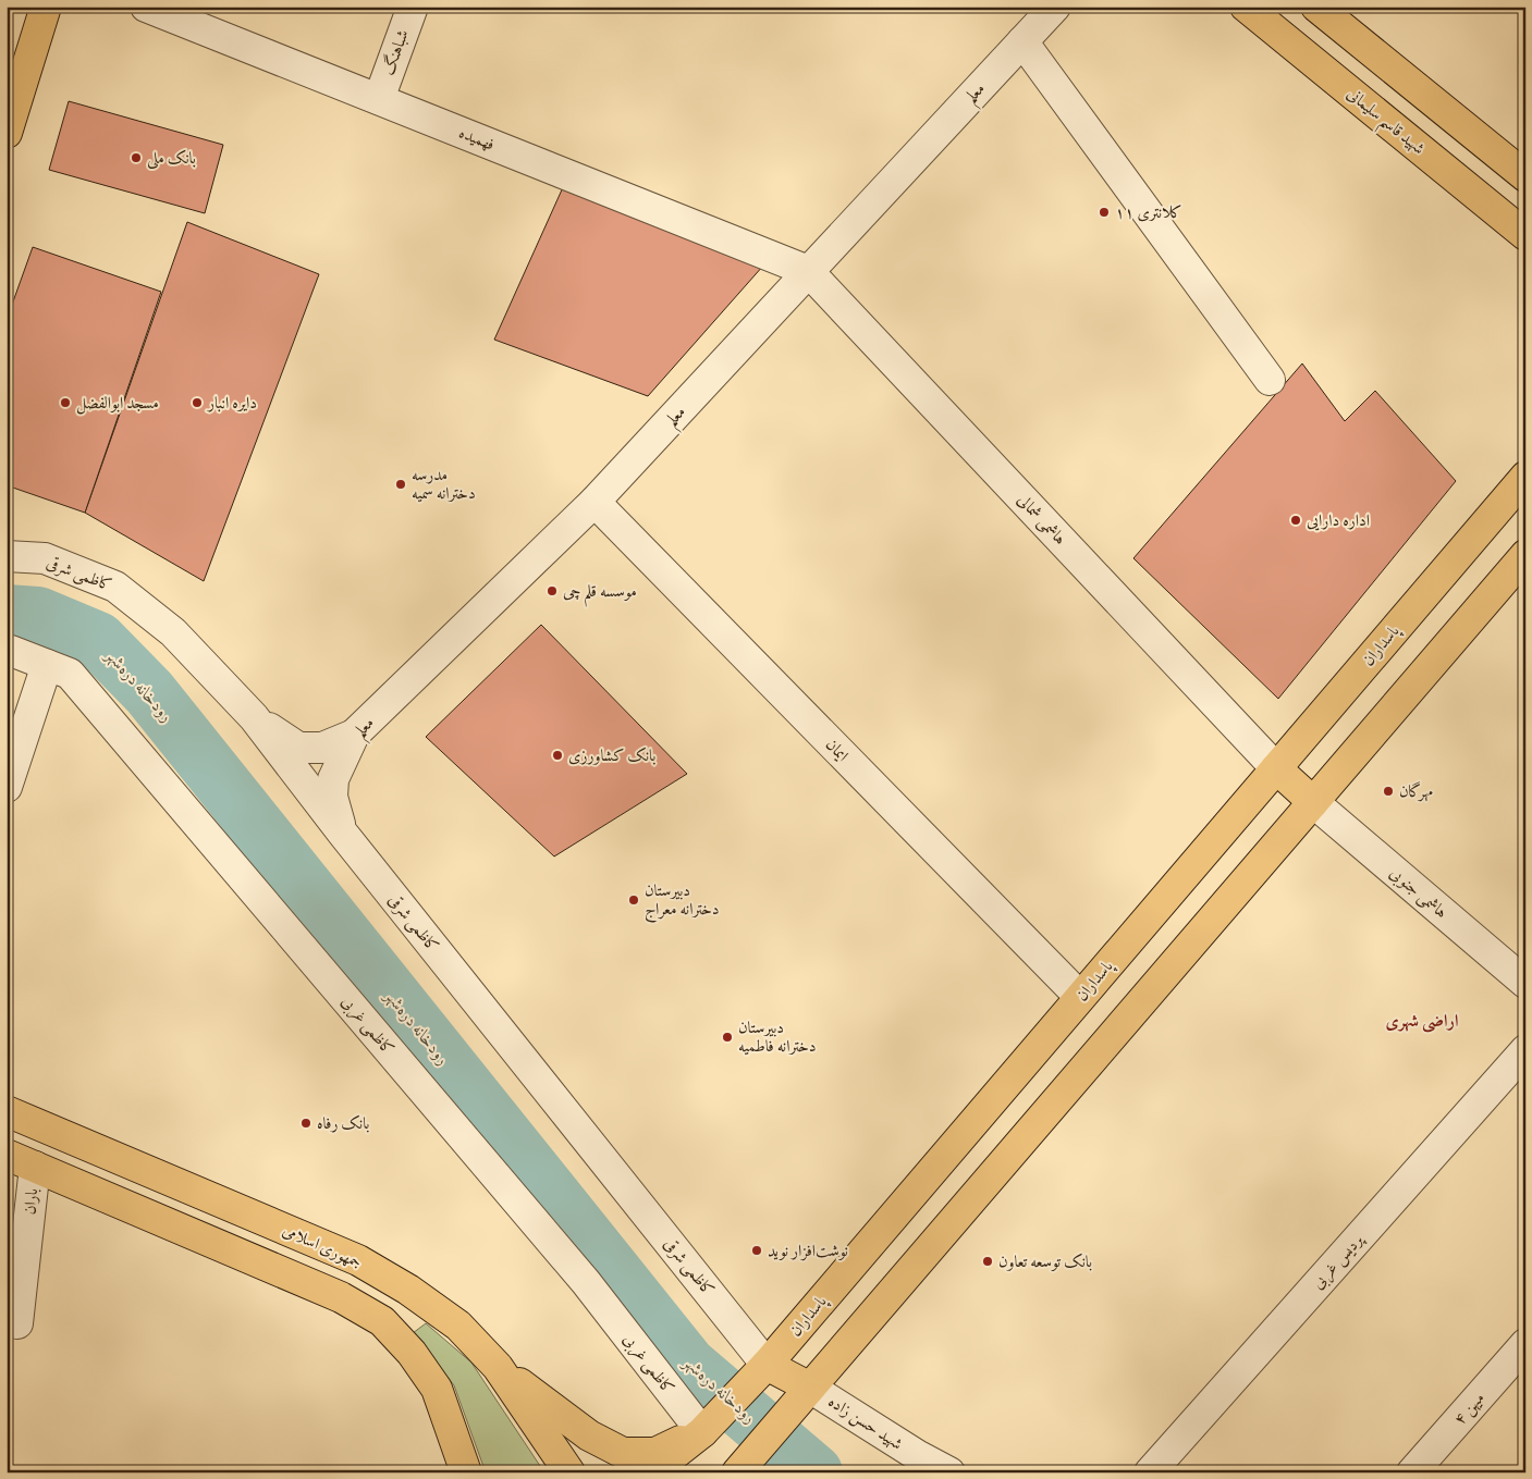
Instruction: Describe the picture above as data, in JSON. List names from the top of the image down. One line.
{"streets":{"main road":["شهید قاسم سلیمانی","پاسداران","جمهوری اسلامی"],"street":["شباهنگ","معلم","فهمیده","هاشمی شمالی","کاظمی شرقی","ایمان","هاشمی جنوبی","کاظمی غربی","باران","پردیس غربی","میهن ۴","شهید حسن زاده"]},"crossings":[["شباهنگ","فهمیده"],["معلم","فهمیده"],["معلم","هاشمی شمالی"],["معلم","کاظمی شرقی"],["معلم","ایمان"],["فهمیده","هاشمی شمالی"],["هاشمی شمالی","پاسداران"],["کاظمی شرقی","پاسداران"],["پاسداران","ایمان"],["پاسداران","کاظمی غربی"]],"districts":["اراضی شهری"],"water":["رودخانه دره‌شهر"],"places":["بانک ملی","کلانتری ۱۱","مسجد ابوالفضل","دایره انبار","مدرسه دخترانه سمیه","اداره دارایی","موسسه قلم چی","بانک کشاورزی","مهرگان","دبیرستان دخترانه معراج","دبیرستان دخترانه فاطمیه","بانک رفاه","نوشت‌افزار نوید","بانک توسعه تعاون"]}
